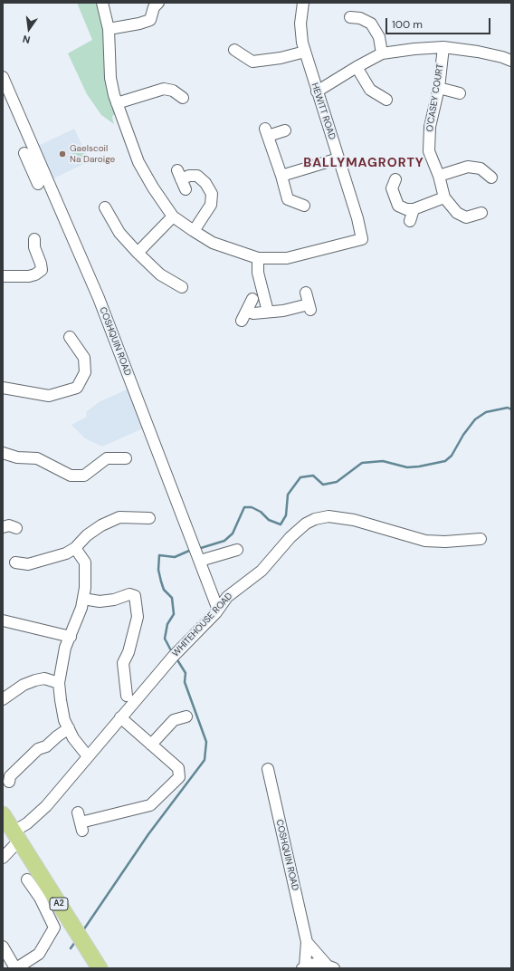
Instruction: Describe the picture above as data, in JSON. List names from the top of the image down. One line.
{"streets":{"highway":["A2"],"street":["O'CASEY COURT","HEWITT ROAD","COSHQUIN ROAD","WHITEHOUSE ROAD"]},"crossings":[["COSHQUIN ROAD","WHITEHOUSE ROAD"],["WHITEHOUSE ROAD","A2"]],"districts":["BALLYMAGRORTY"],"places":["Gaelscoil Na Daroige"],"scale_bar":"100 m","north":"bottom"}
